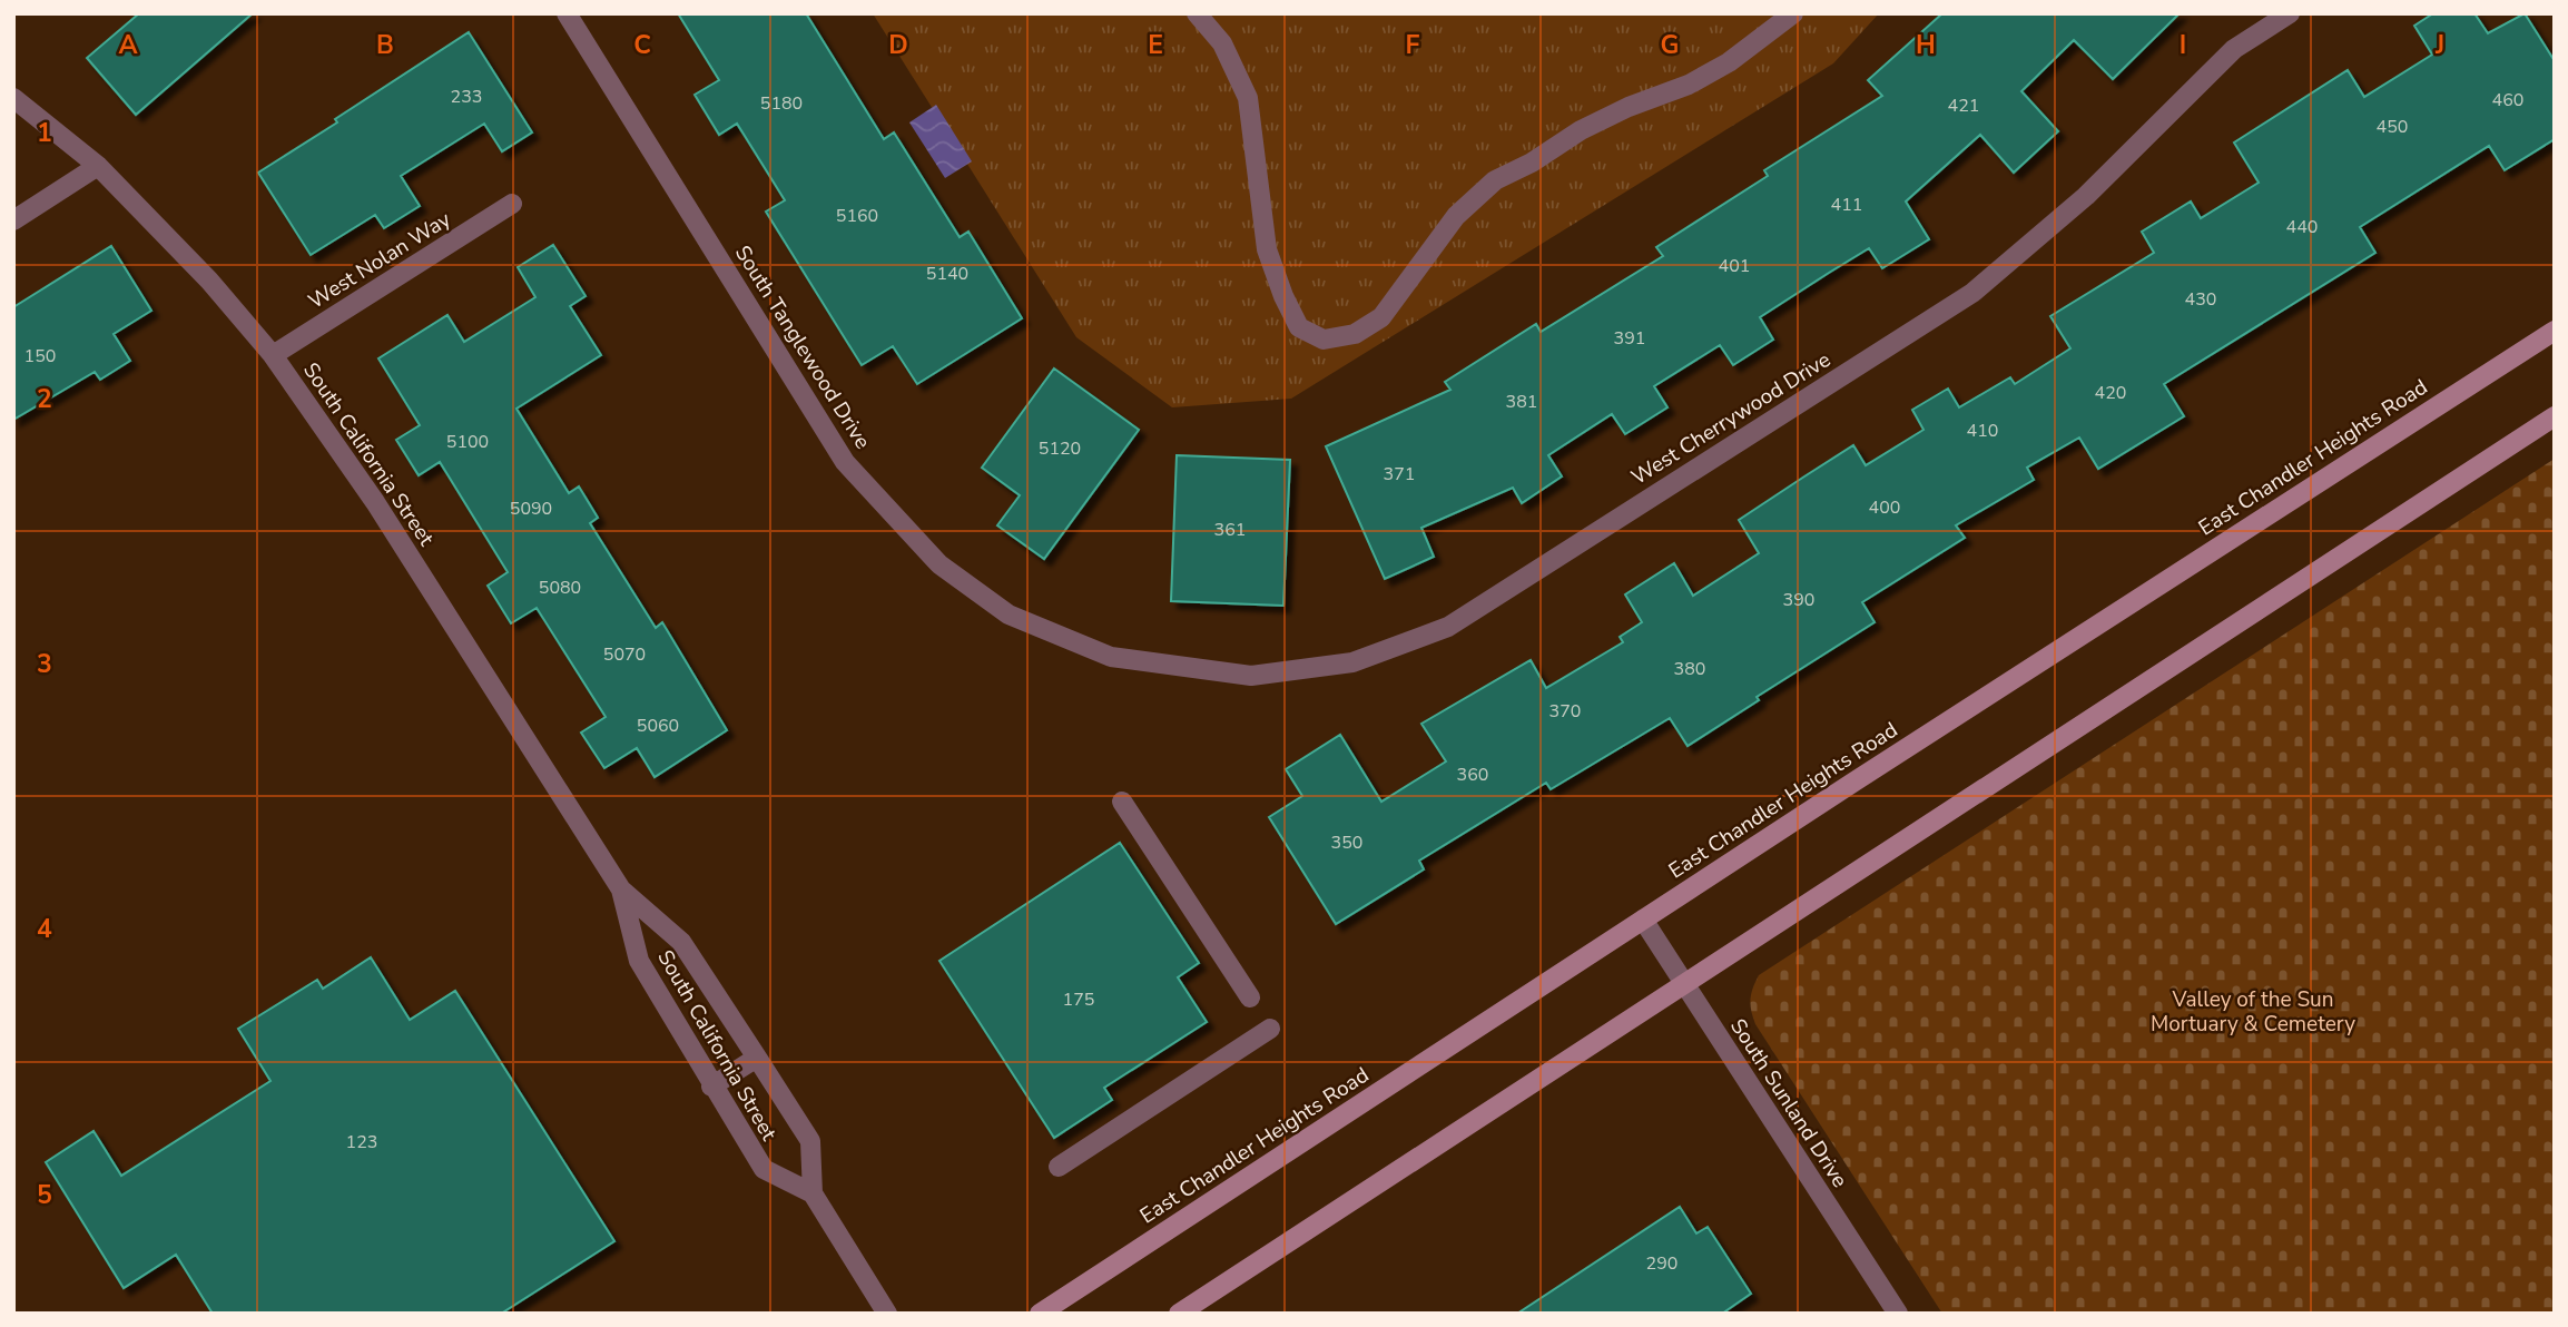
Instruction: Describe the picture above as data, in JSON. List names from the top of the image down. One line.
{"streets":{"main road":["East Chandler Heights Road"],"street":["West Nolan Way","South Tanglewood Drive","West Cherrywood Drive","South California Street","South Sunland Drive"]},"crossings":[["West Nolan Way","South California Street"],["South Tanglewood Drive","West Cherrywood Drive"],["East Chandler Heights Road","South Sunland Drive"]],"parks":["Valley of the Sun Mortuary & Cemetery"],"house_numbers":["233","460","5180","421","450","411","5160","440","401","5140","430","391","150","420","381","410","5100","5120","371","400","5090","361","5080","390","5070","380","370","5060","360","350","175","123","290"],"grid":{"columns":["A","B","C","D","E","F","G","H","I","J"],"rows":["1","2","3","4","5"]}}
